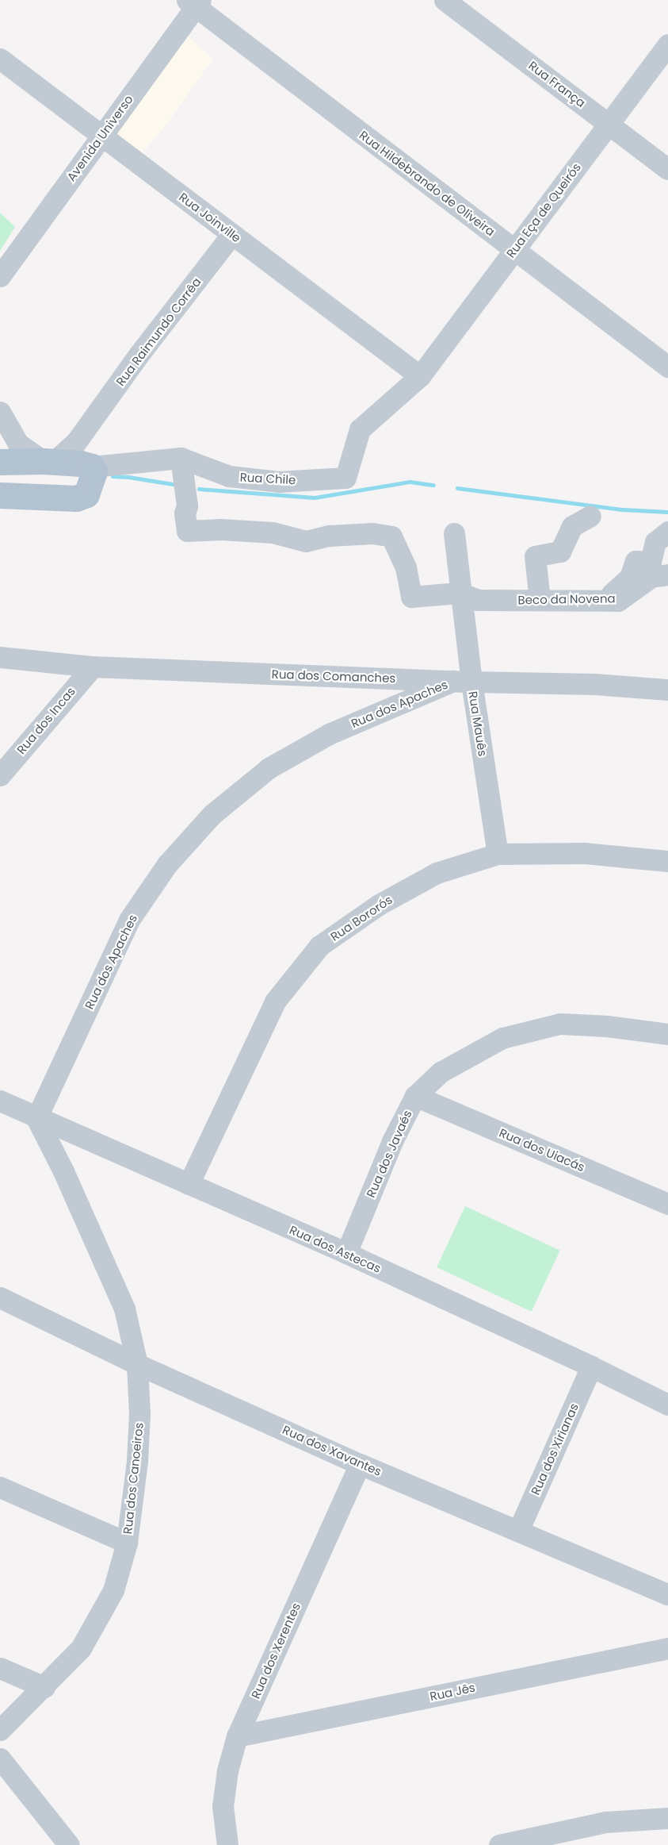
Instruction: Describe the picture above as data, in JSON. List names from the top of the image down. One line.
{"streets":{"street":["Rua França","Avenida Universo","Rua Hildebrando de Oliveira","Rua Eça de Queirós","Rua Joinville","Rua Raimundo Corrêa","Rua Chile","Beco da Novena","Rua dos Comanches","Rua dos Apaches","Rua dos Incas","Rua Mauês","Rua Bororós","Rua dos Uiacás","Rua dos Javaés","Rua dos Astecas","Rua dos Xirianas","Rua dos Xavantes","Rua dos Canoeiros","Rua dos Xerentes","Rua Jês"]},"crossings":[["Rua França","Rua Eça de Queirós"],["Avenida Universo","Rua Hildebrando de Oliveira"],["Avenida Universo","Rua Joinville"],["Rua Hildebrando de Oliveira","Rua Eça de Queirós"],["Rua Eça de Queirós","Rua Joinville"],["Rua Eça de Queirós","Rua Chile"],["Rua Joinville","Rua Raimundo Corrêa"],["Rua Joinville","Rua Chile"],["Rua Raimundo Corrêa","Rua Chile"],["Beco da Novena","Rua Mauês"],["Rua dos Comanches","Rua dos Apaches"],["Rua dos Comanches","Rua dos Incas"],["Rua dos Comanches","Rua Mauês"],["Rua dos Apaches","Rua Mauês"],["Rua dos Apaches","Rua dos Astecas"],["Rua dos Apaches","Rua dos Canoeiros"],["Rua Mauês","Rua Bororós"],["Rua Bororós","Rua dos Astecas"],["Rua dos Uiacás","Rua dos Javaés"],["Rua dos Javaés","Rua dos Astecas"],["Rua dos Astecas","Rua dos Xirianas"],["Rua dos Astecas","Rua dos Canoeiros"],["Rua dos Xirianas","Rua dos Xavantes"],["Rua dos Xavantes","Rua dos Canoeiros"],["Rua dos Xavantes","Rua dos Xerentes"],["Rua dos Xerentes","Rua Jês"]]}
